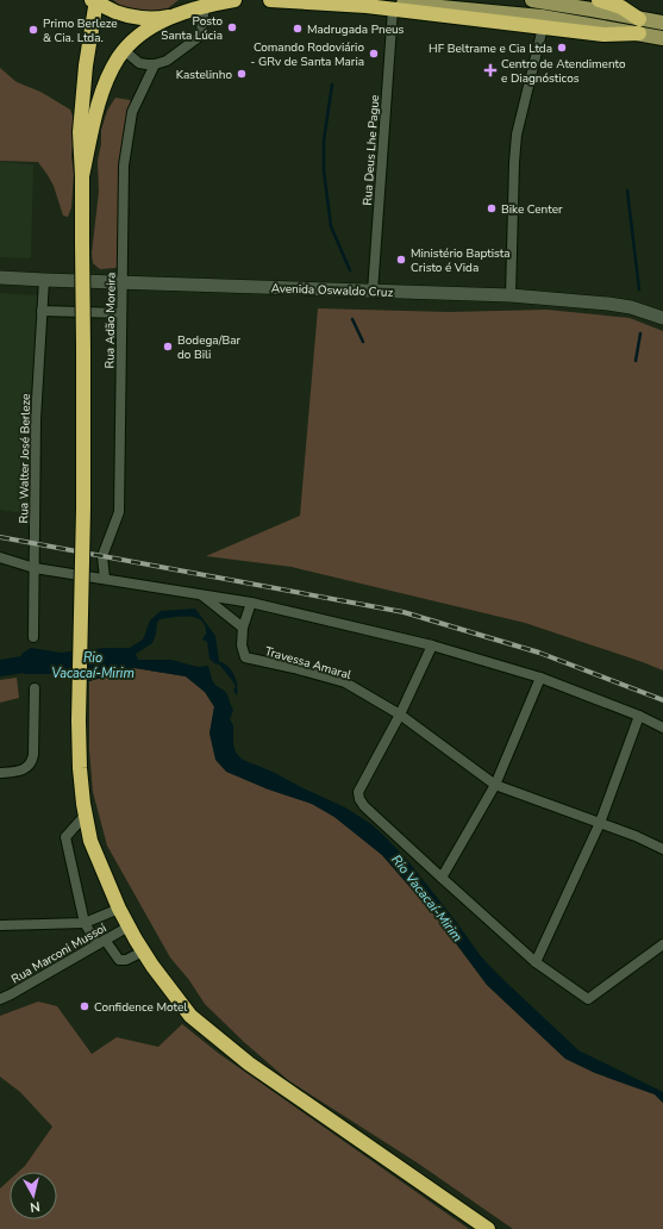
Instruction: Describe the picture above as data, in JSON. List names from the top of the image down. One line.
{"streets":{"street":["Rua Deus Lhe Pague","Avenida Oswaldo Cruz","Rua Adão Moreira","Rua Walter José Berleze","Travessa Amaral","Rua Marconi Mussoi"]},"crossings":[["Rua Deus Lhe Pague","Avenida Oswaldo Cruz"],["Avenida Oswaldo Cruz","Rua Adão Moreira"],["Avenida Oswaldo Cruz","Rua Walter José Berleze"]],"water":["Rio Vacacaí-Mirim"],"places":{"other":["Posto Santa Lúcia","Madrugada Pneus","Primo Berleze & Cia. Ltda.","HF Beltrame e Cia Ltda","Comando Rodoviário - GRv de Santa Maria","Kastelinho","Bike Center","Ministério Baptista Cristo é Vida","Bodega/Bar do Bili","Confidence Motel"],"health":["Centro de Atendimento e Diagnósticos"]},"north":"bottom"}
